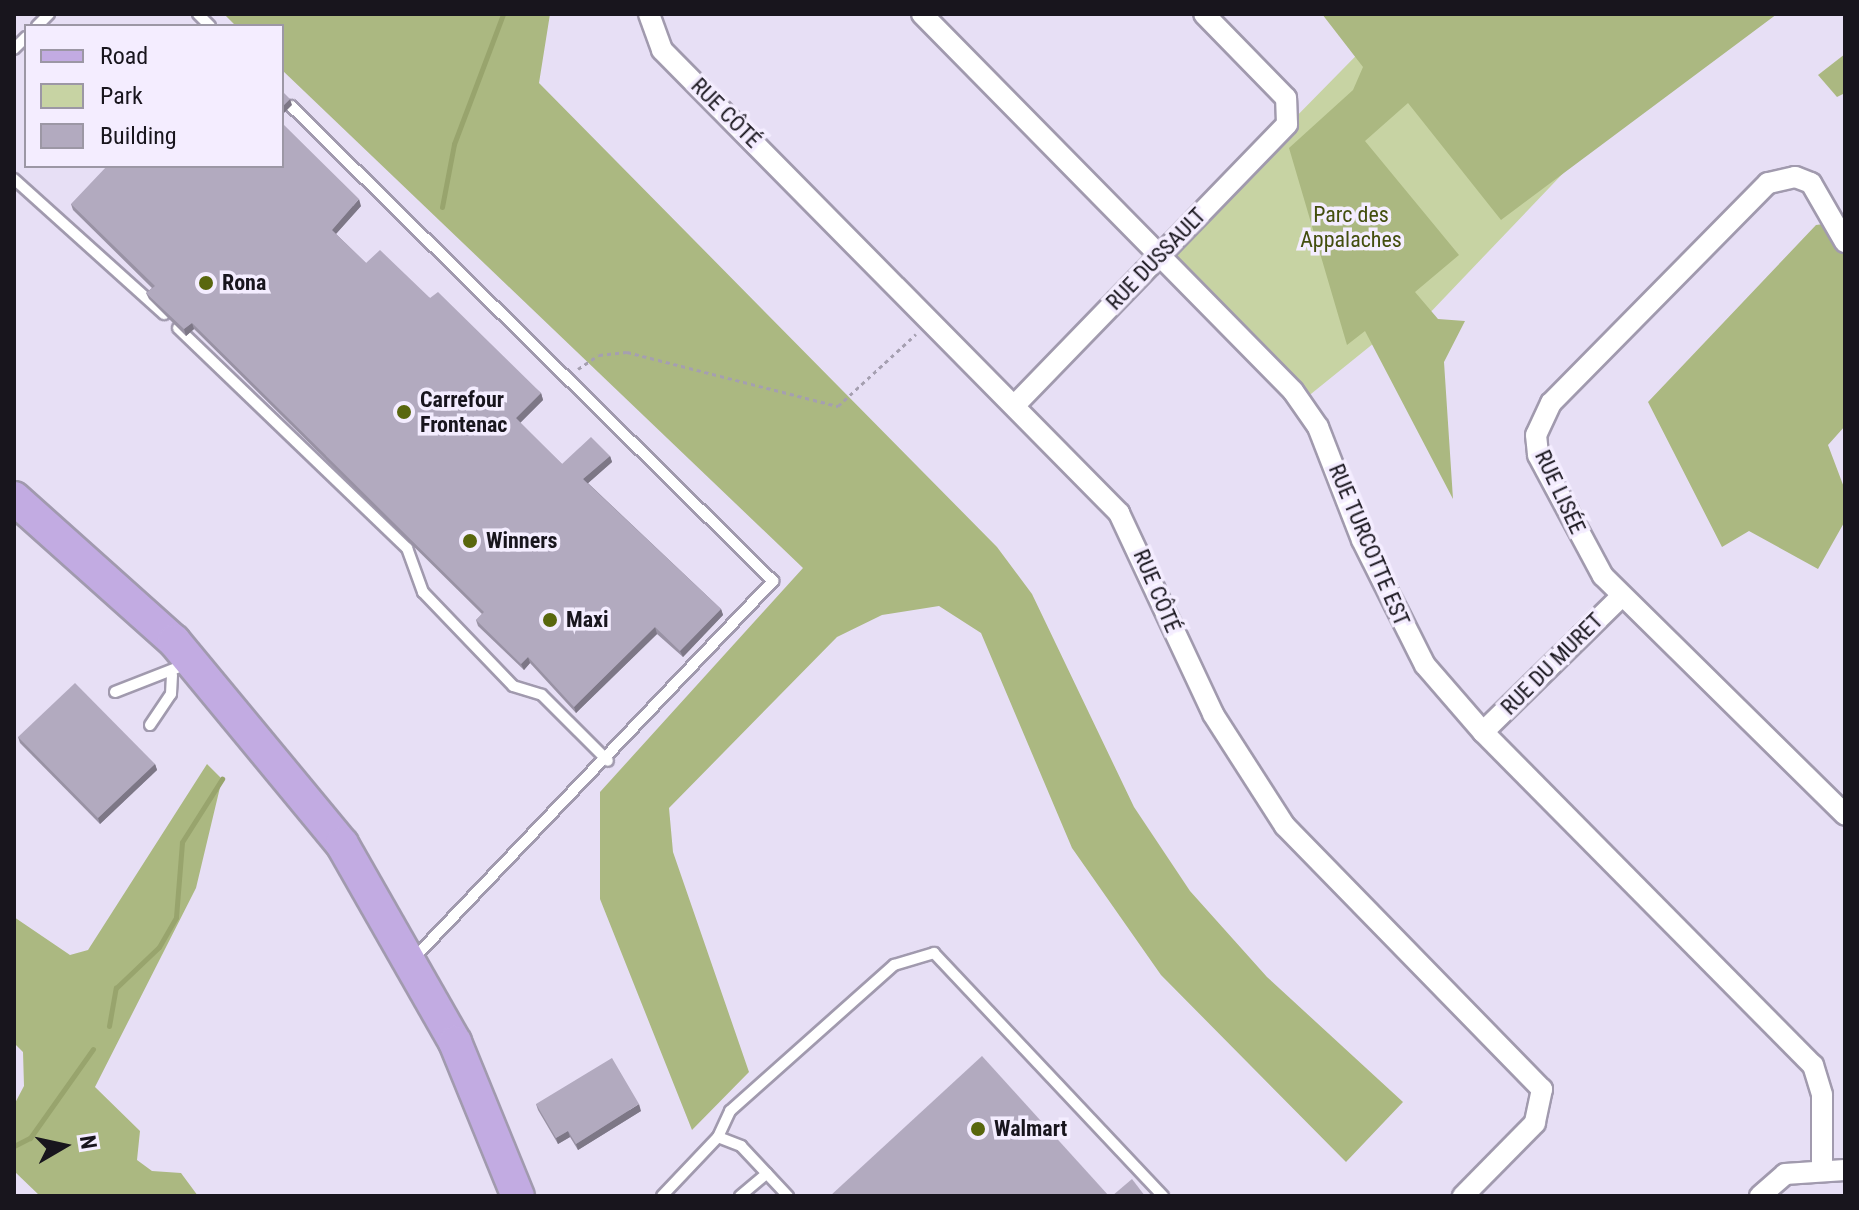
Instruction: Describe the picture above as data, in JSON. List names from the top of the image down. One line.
{"streets":{"street":["RUE CÔTÉ","RUE DUSSAULT","RUE LISÉE","RUE TURCOTTE EST","RUE DU MURET"]},"crossings":[["RUE CÔTÉ","RUE DUSSAULT"],["RUE DUSSAULT","RUE TURCOTTE EST"],["RUE LISÉE","RUE DU MURET"],["RUE TURCOTTE EST","RUE DU MURET"]],"parks":["Parc des Appalaches"],"places":["Rona","Carrefour Frontenac","Winners","Maxi","Walmart"],"legend":["Road","Park","Building"],"north":"right"}
